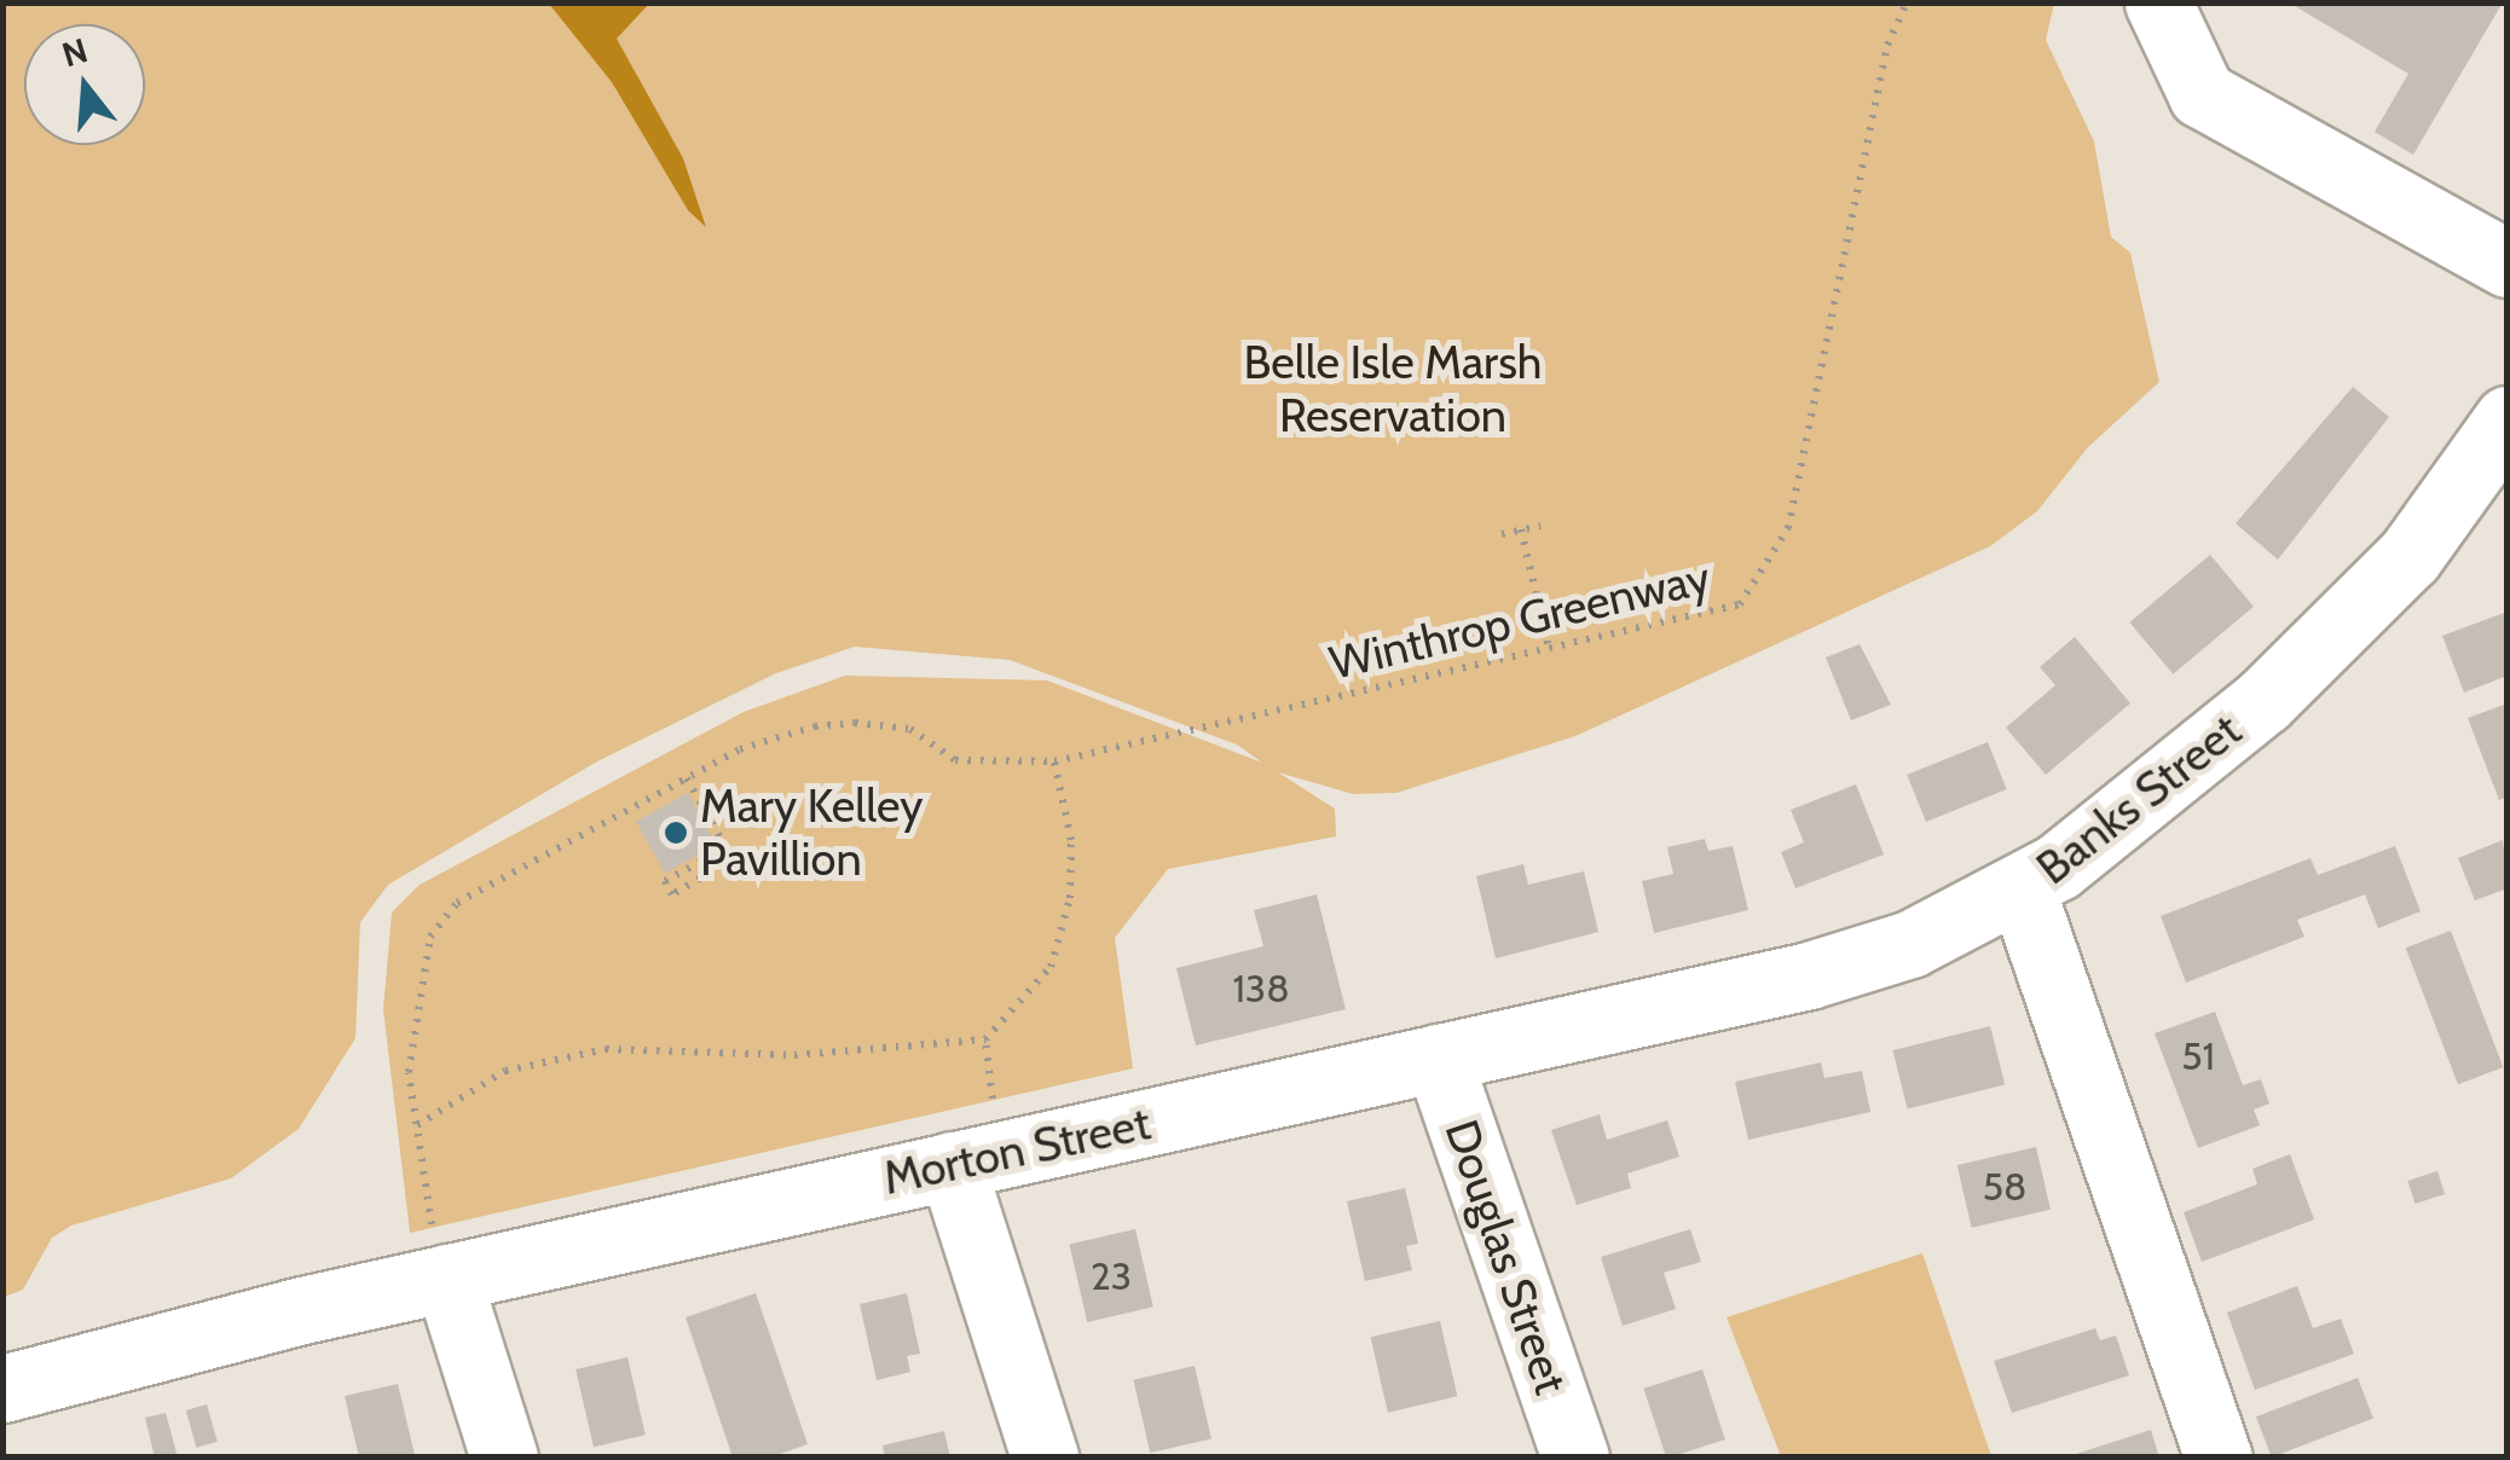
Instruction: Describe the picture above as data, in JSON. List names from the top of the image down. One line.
{"streets":{"street":["Banks Street","Morton Street","Douglas Street"],"path":["Winthrop Greenway"]},"crossings":[["Winthrop Greenway","Morton Street"],["Banks Street","Morton Street"],["Morton Street","Douglas Street"]],"parks":["Belle Isle Marsh Reservation"],"places":["Mary Kelley Pavillion"],"house_numbers":["138","51","58","23"],"north":"top"}
